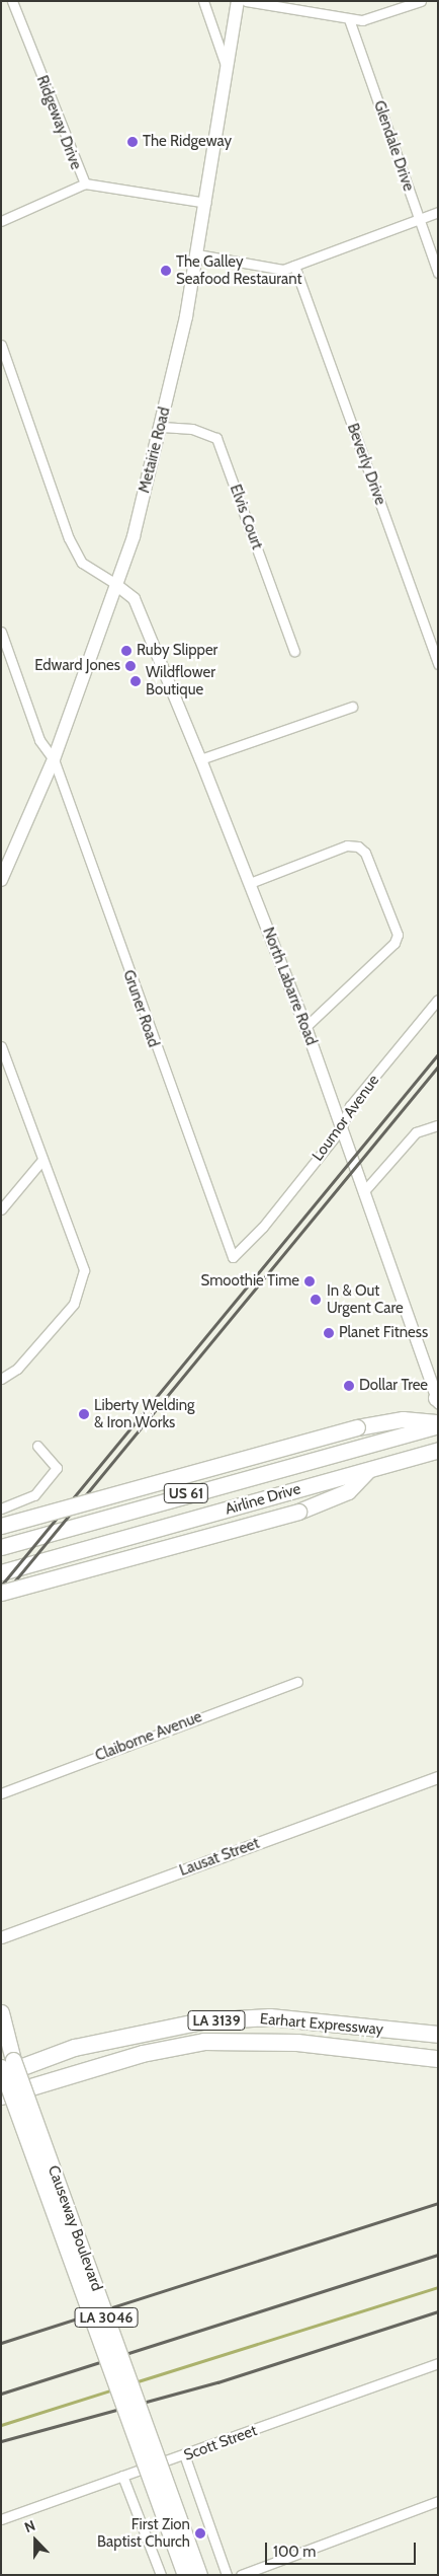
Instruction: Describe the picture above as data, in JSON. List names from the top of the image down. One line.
{"streets":{"highway":["US 61","Airline Drive","LA 3139","Earhart Expressway","Causeway Boulevard","LA 3046"],"main road":["Metairie Road"],"street":["Ridgeway Drive","Glendale Drive","Beverly Drive","Elvis Court","North Labarre Road","Gruner Road","Loumor Avenue","Claiborne Avenue","Lausat Street","Scott Street"]},"crossings":[["Ridgeway Drive","Metairie Road"],["Metairie Road","Elvis Court"],["Metairie Road","North Labarre Road"],["Metairie Road","Gruner Road"],["North Labarre Road","Loumor Avenue"],["Gruner Road","Loumor Avenue"]],"places":["The Ridgeway","The Galley Seafood Restaurant","Ruby Slipper","Edward Jones","Wildflower Boutique","Smoothie Time","In & Out Urgent Care","Planet Fitness","Dollar Tree","Liberty Welding & Iron Works","First Zion Baptist Church"],"scale_bar":"100 m","north":"top"}
